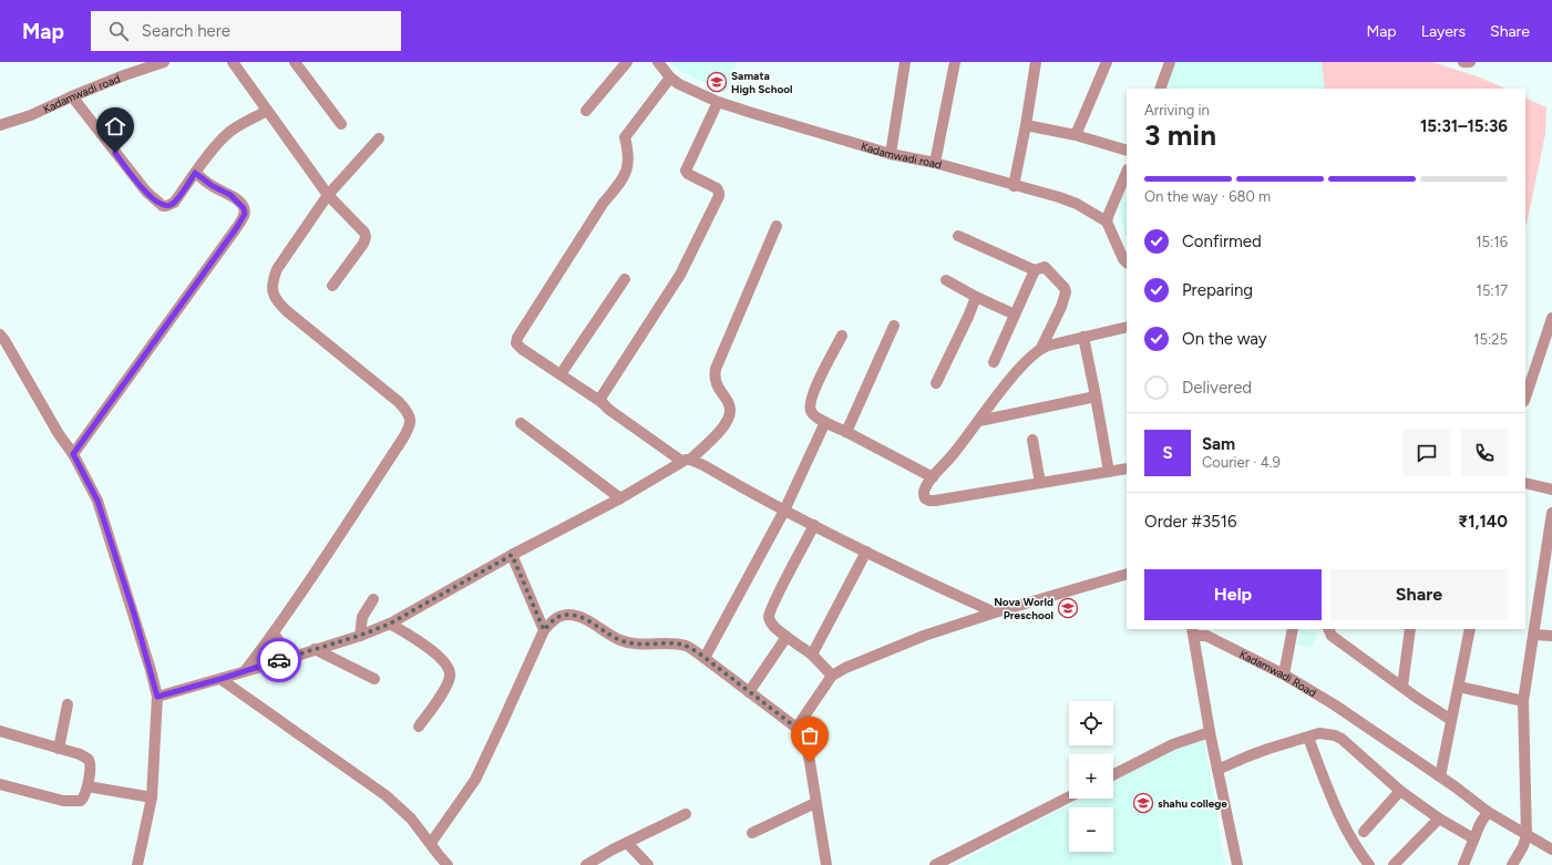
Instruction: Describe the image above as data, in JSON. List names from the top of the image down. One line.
{"streets":{"street":["Kadamwadi road","Kadamwadi Road"]},"places":{"school or university":["Samata High School","Nova World Preschool","shahu college"]},"page":{"header":"Map","search":"Search here","nav":["Map","Layers","Share"],"heading":["3 min","Arriving in","15:31–15:36"],"panel":["Sam","Courier · 4.9","Order #3516","₹1,140"],"bar":"On the way · 680 m","list":[["Confirmed","15:16"],["Preparing","15:17"],["On the way","15:25"],"Delivered"],"round":"S","buttons":["Help","Share"],"map_buttons":["+","−"]}}
